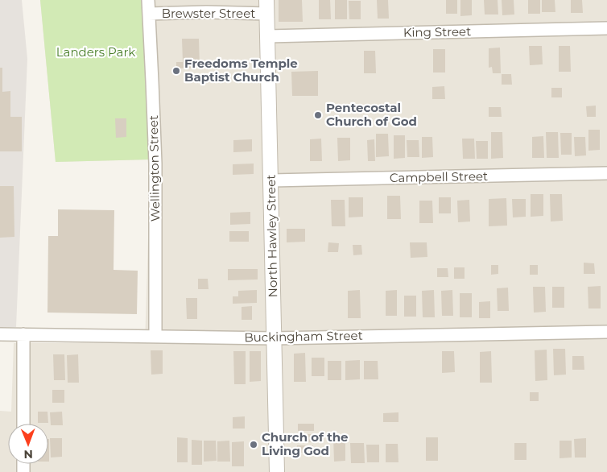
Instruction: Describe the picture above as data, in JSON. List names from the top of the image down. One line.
{"streets":{"street":["Brewster Street","King Street","Wellington Street","Campbell Street","North Hawley Street","Buckingham Street"]},"crossings":[["Brewster Street","Wellington Street"],["Brewster Street","North Hawley Street"],["King Street","North Hawley Street"],["Wellington Street","Buckingham Street"],["Campbell Street","North Hawley Street"],["North Hawley Street","Buckingham Street"]],"parks":["Landers Park"],"places":["Freedoms Temple Baptist Church","Pentecostal Church of God","Church of the Living God"],"north":"bottom"}
